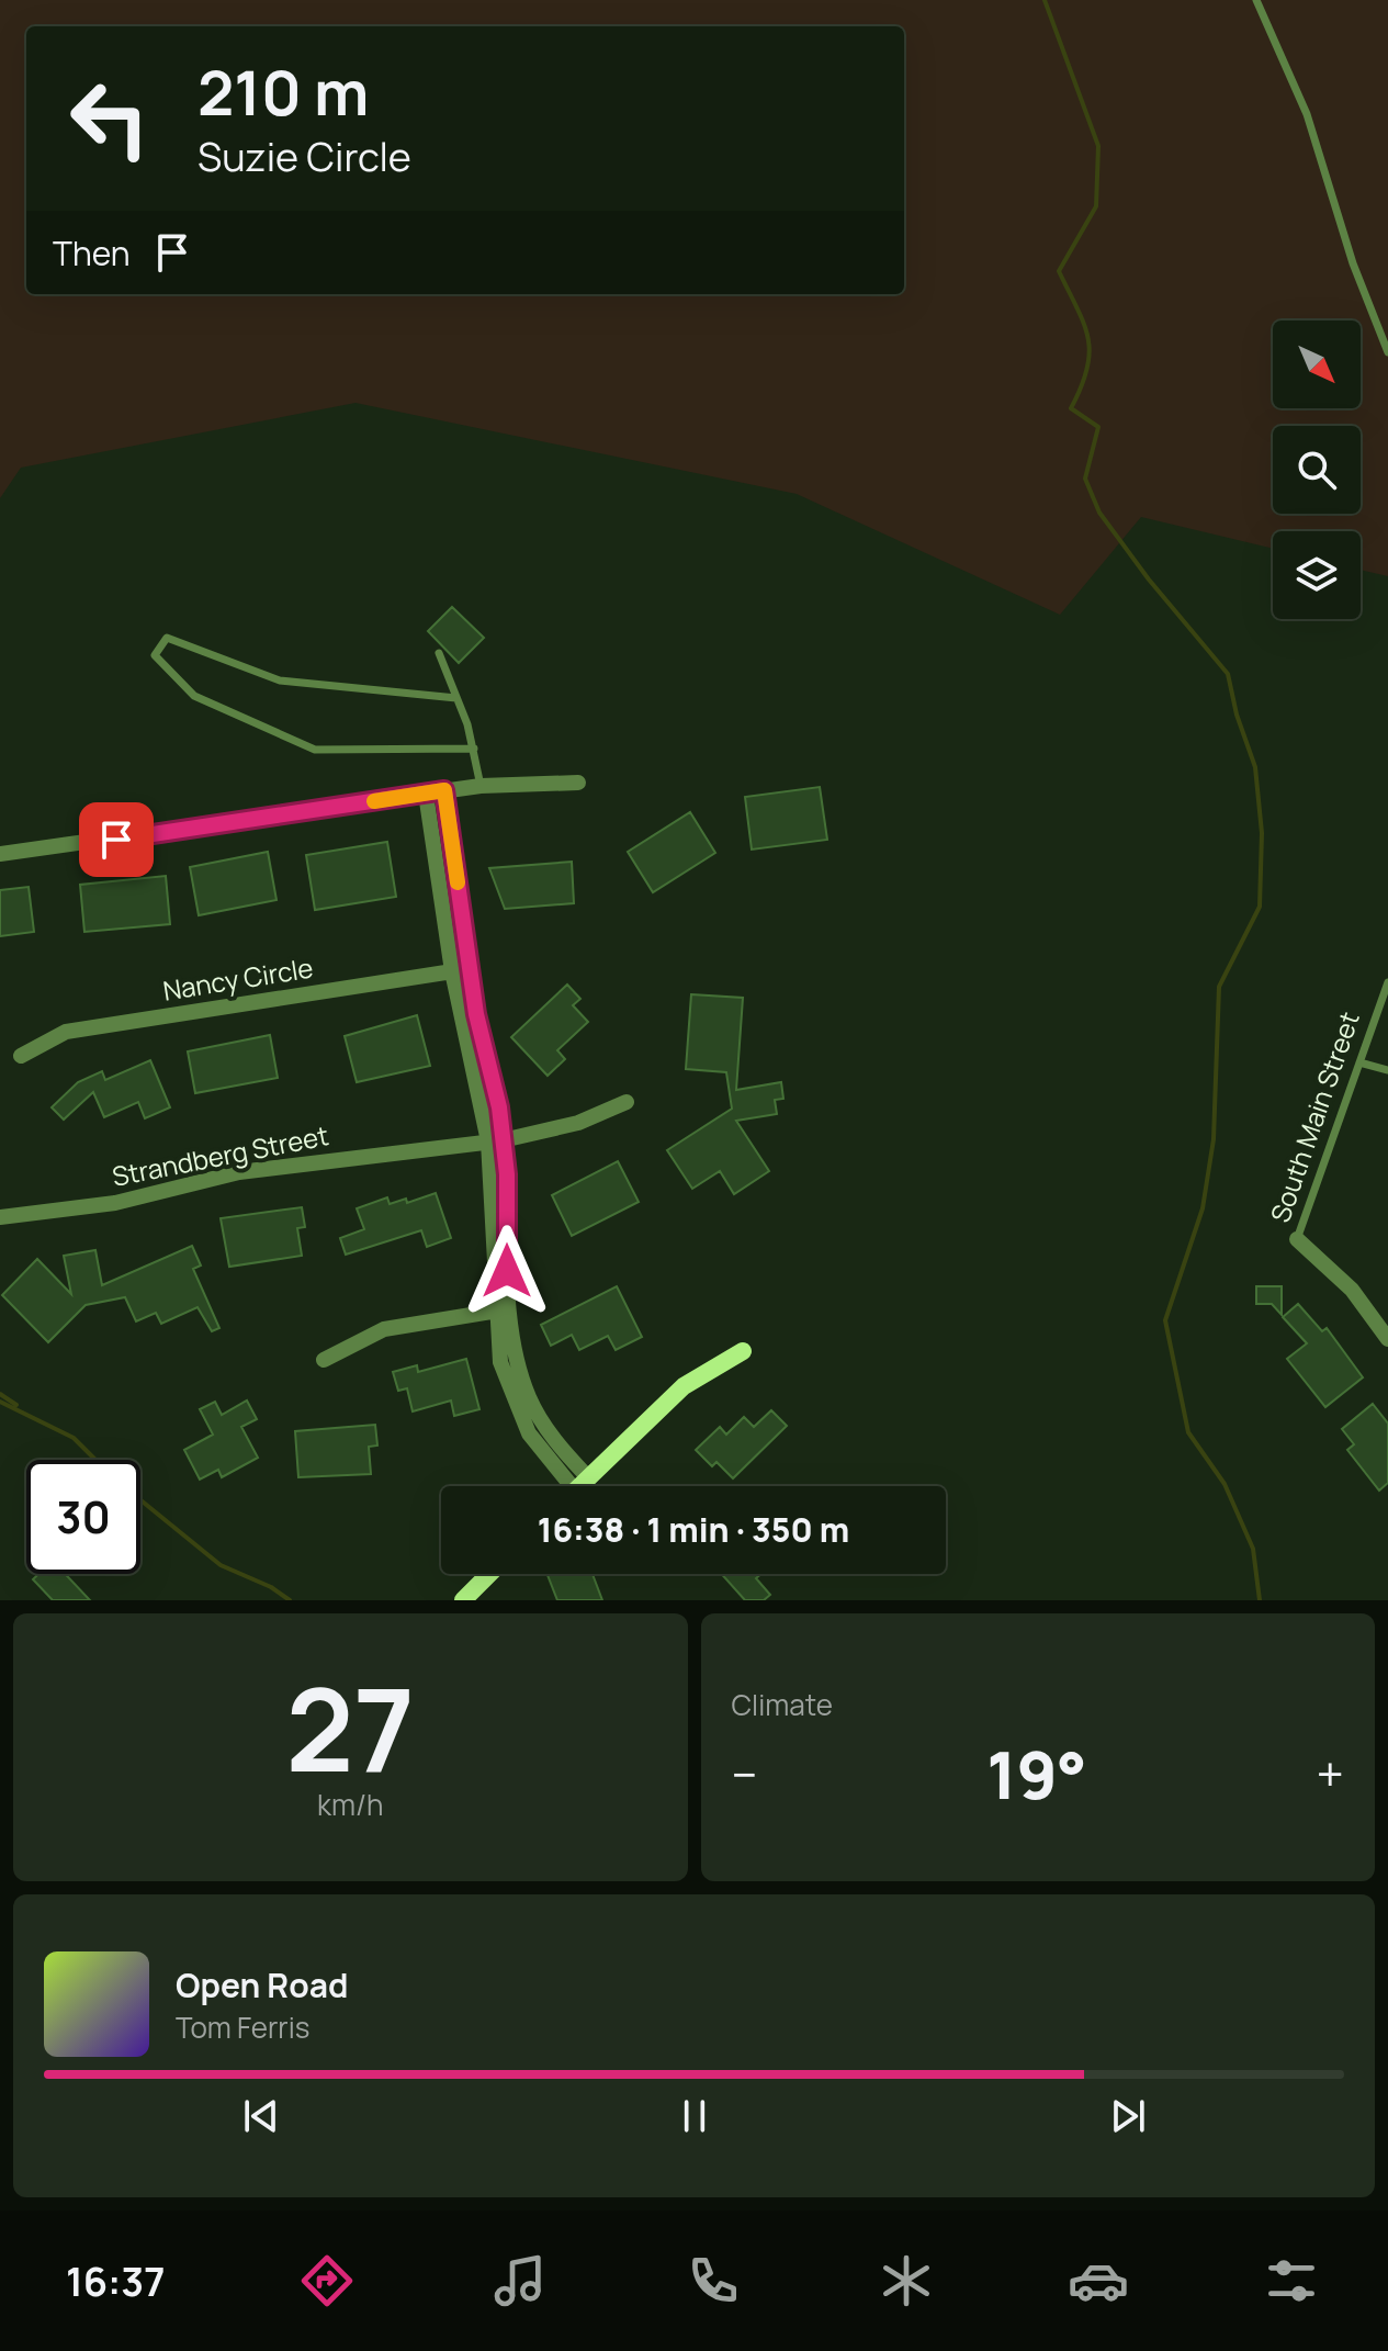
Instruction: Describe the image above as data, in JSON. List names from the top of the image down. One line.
{"streets":{"street":["Nancy Circle","South Main Street","Strandberg Street"]},"north":"bottom right","page":{"turn":["210 m","Suzie Circle"],"then":"Then","limit":"30","trip":"16:38 · 1 min · 350 m","tile":[["27","km/h"],"Climate"],"heat":["−","19°","+"],"song":["Open Road","Tom Ferris"],"tabs":"16:37"}}
